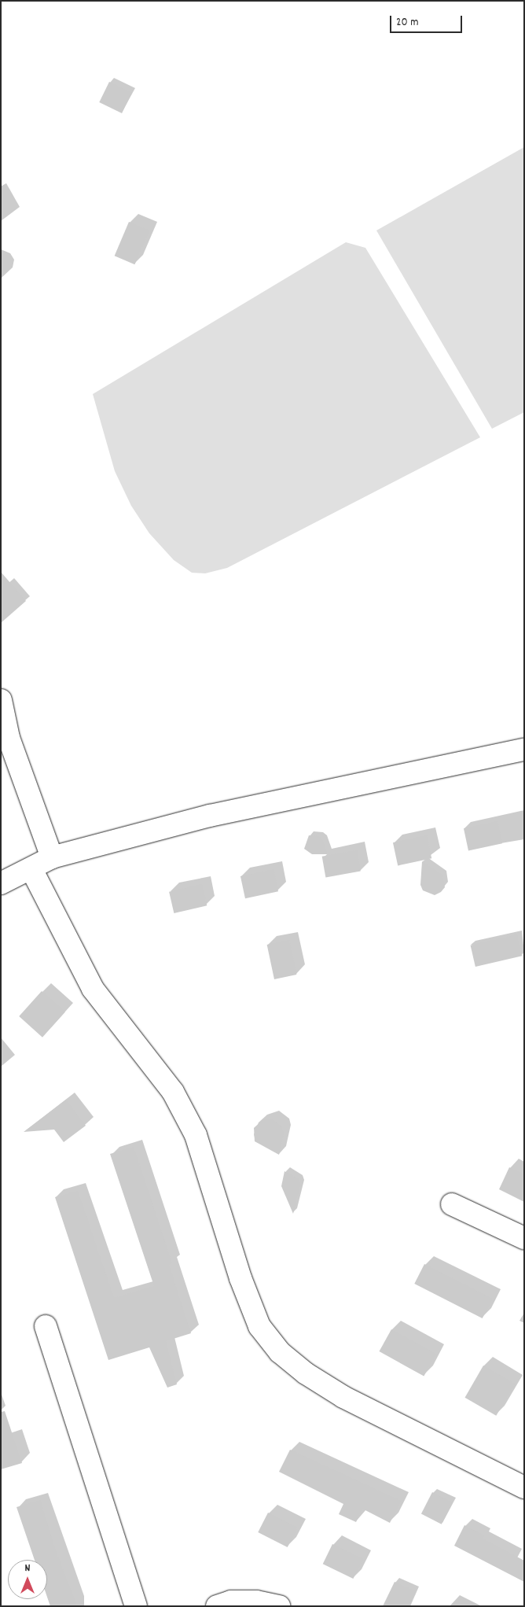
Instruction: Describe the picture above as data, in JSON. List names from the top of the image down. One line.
{"scale_bar":"20 m","north":"top"}
